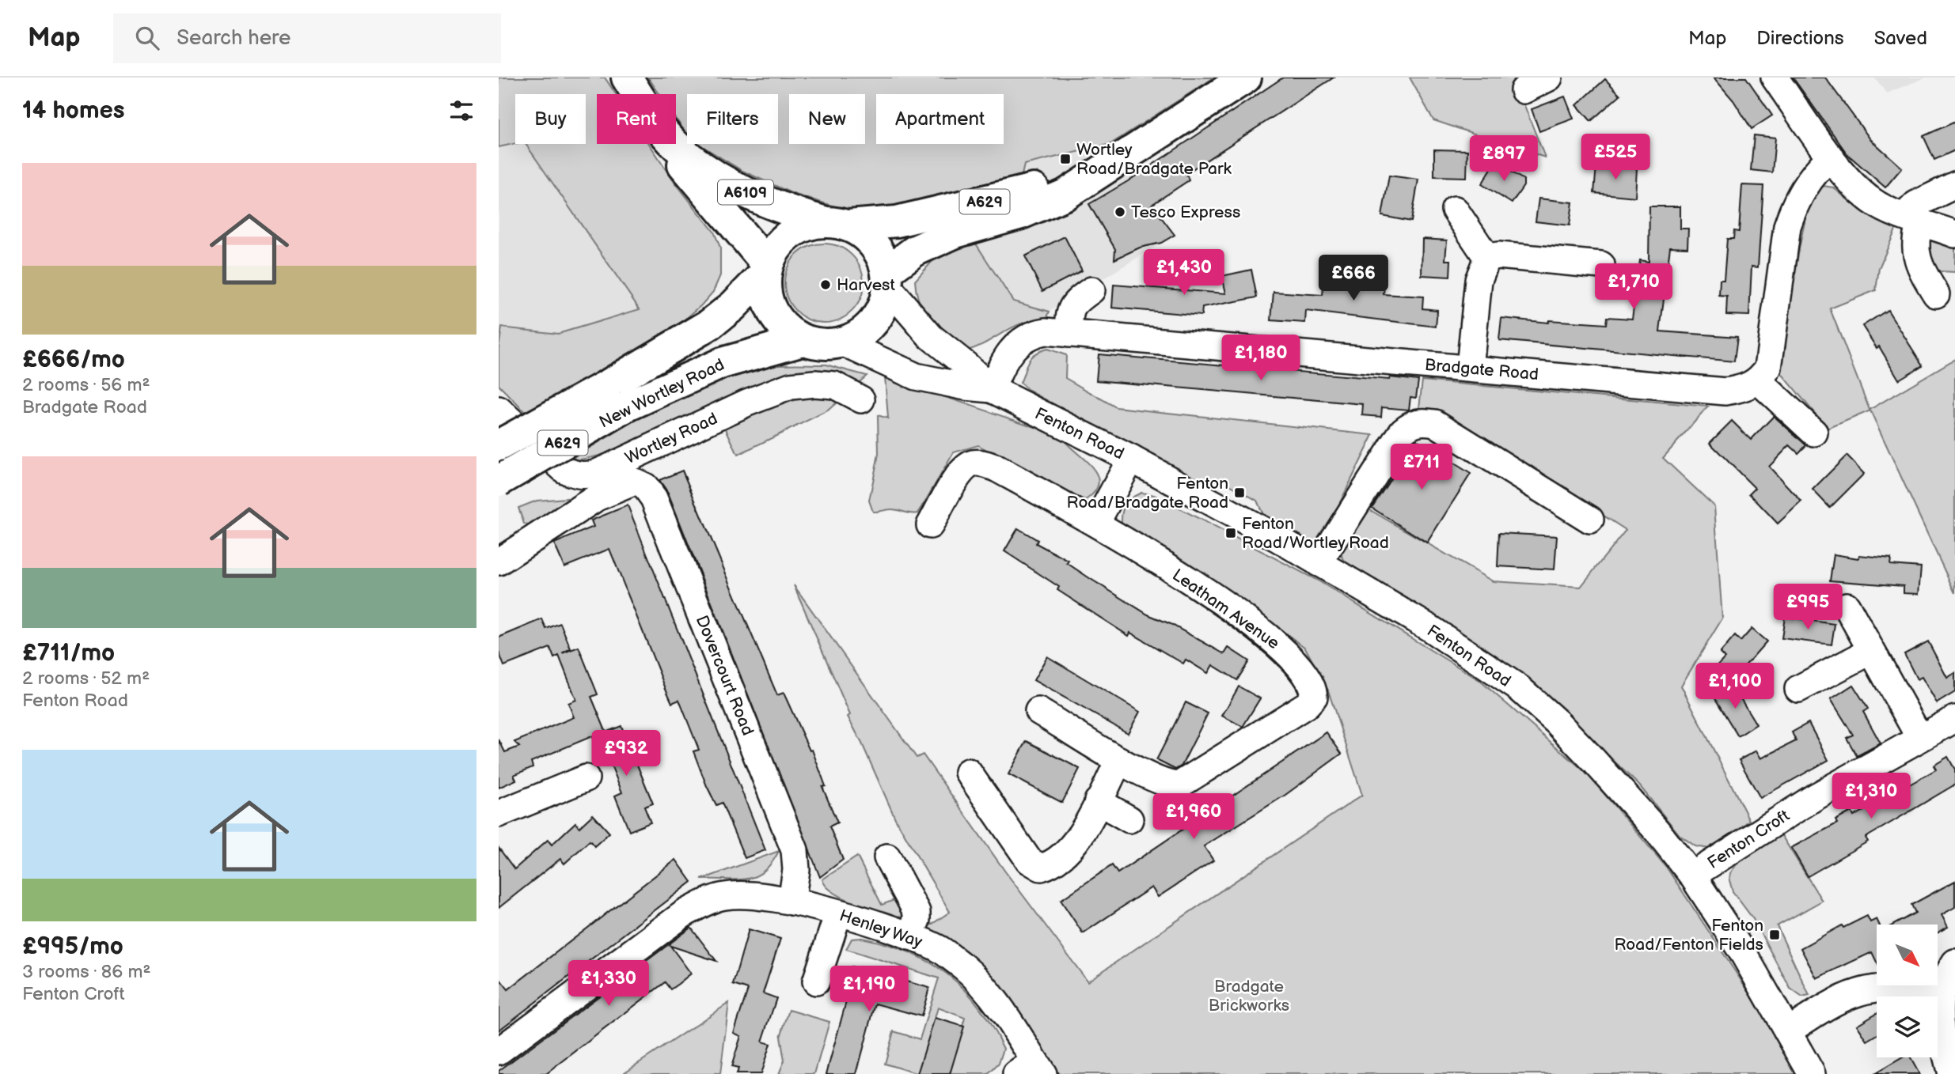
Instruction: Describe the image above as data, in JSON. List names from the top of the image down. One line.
{"streets":{"main road":["A6109","A629","New Wortley Road"],"street":["Bradgate Road","Fenton Road","Wortley Road","Leatham Avenue","Dovercourt Road","Fenton Croft","Henley Way"]},"crossings":[["A6109","A629"],["A6109","New Wortley Road"],["A6109","Fenton Road"],["A629","New Wortley Road"],["A629","Fenton Road"],["Bradgate Road","Fenton Road"],["New Wortley Road","Fenton Road"],["Fenton Road","Fenton Croft"],["Dovercourt Road","Henley Way"]],"parks":["Bradgate Brickworks"],"places":{"transit":["Wortley Road/Bradgate Park","Fenton Road/Bradgate Road","Fenton Road/Wortley Road","Fenton Road/Fenton Fields"],"other":["Tesco Express","Harvest"]},"north":"bottom right","page":{"header":"Map","search":"Search here","nav":["Map","Directions","Saved"],"heading":"14 homes","chip":["Buy","Rent","Filters","New","Apartment"],"price":["£525","£897","£1,430","£666","£1,710","£1,180","£711","£995","£1,100","£932","£1,310","£1,960","£1,330","£1,190"],"list":[{"name":"£666/mo","note":"2 rooms · 56 m² · Bradgate Road"},{"name":"£711/mo","note":"2 rooms · 52 m² · Fenton Road"},{"name":"£995/mo","note":"3 rooms · 86 m² · Fenton Croft"}]}}
